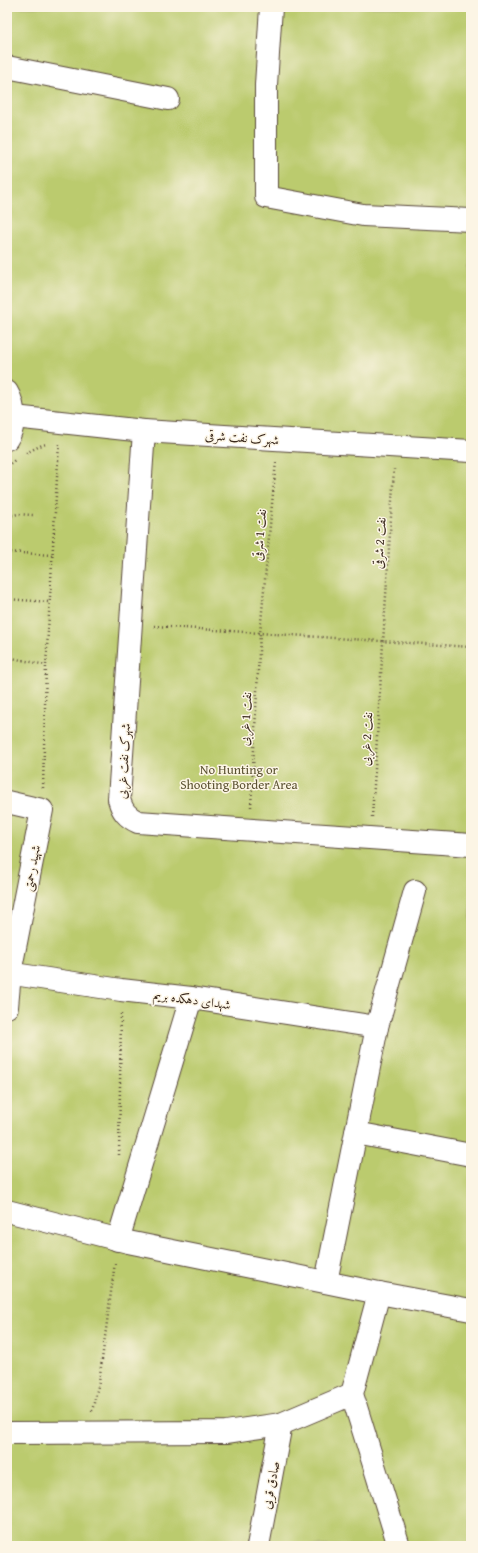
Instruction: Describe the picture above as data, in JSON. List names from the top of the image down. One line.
{"streets":{"street":["شهرک نفت شرقی","شهرک نفت غربی","شهید رحمتی","شهدای دهکده بریم","صادق قربی"],"path":["نفت 1 شرقی","نفت 2 شرقی","نفت 1 غربی","نفت 2 غربی"]},"crossings":[["شهرک نفت شرقی","نفت 1 شرقی"],["شهرک نفت شرقی","نفت 2 شرقی"],["شهرک نفت شرقی","شهرک نفت غربی"],["نفت 1 شرقی","نفت 1 غربی"],["نفت 2 شرقی","نفت 2 غربی"],["نفت 1 غربی","شهرک نفت غربی"],["نفت 2 غربی","شهرک نفت غربی"],["شهید رحمتی","شهدای دهکده بریم"]],"parks":["No Hunting or Shooting Border Area"]}
